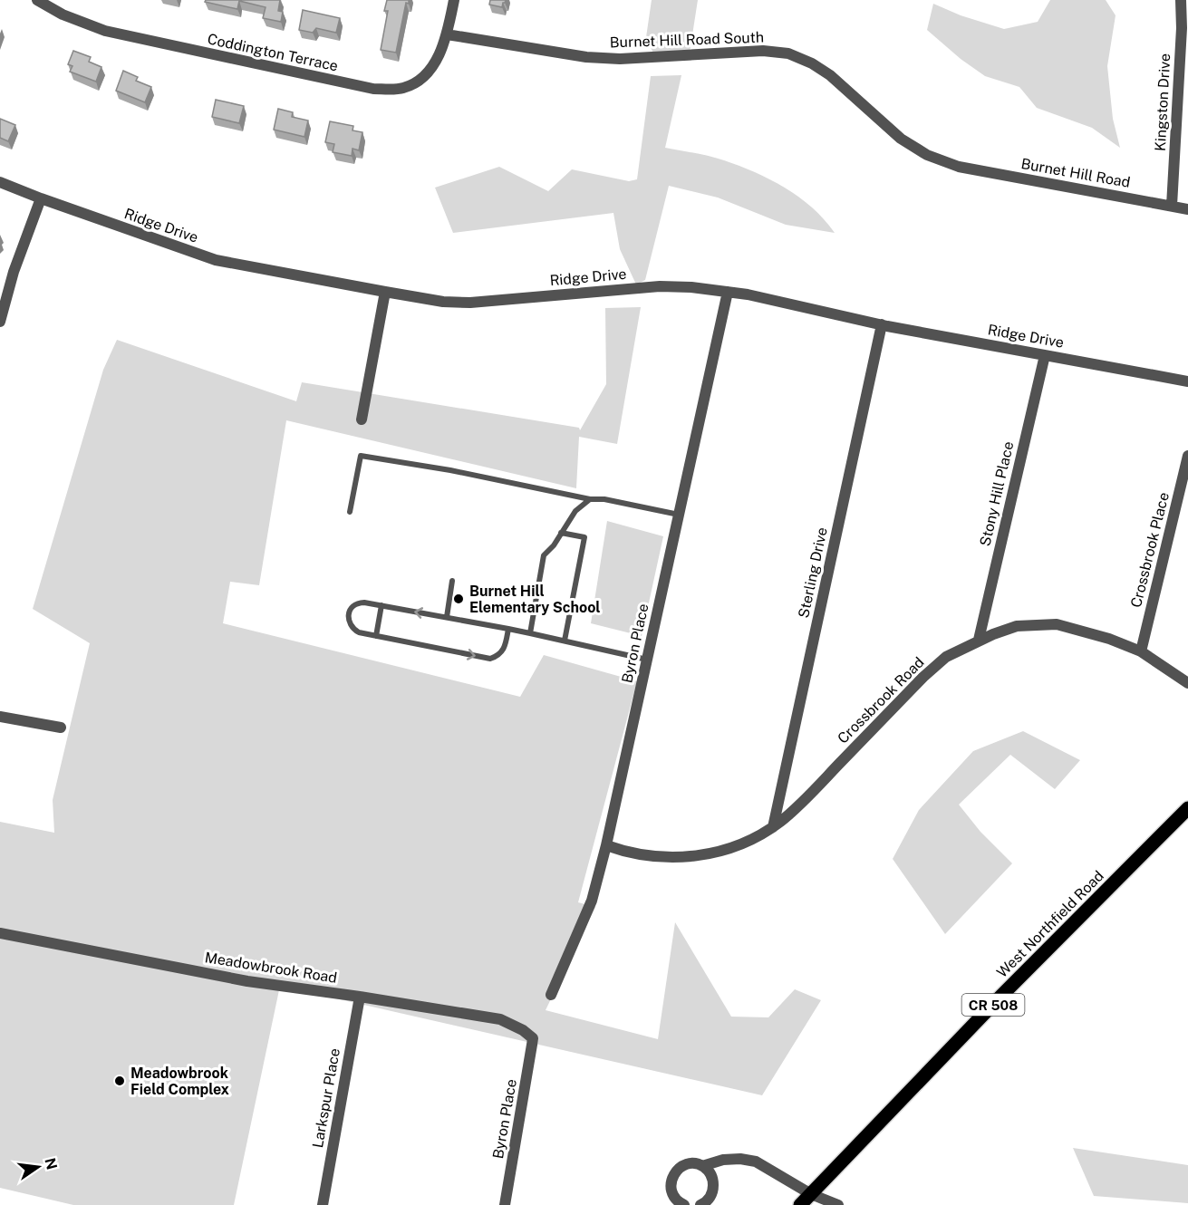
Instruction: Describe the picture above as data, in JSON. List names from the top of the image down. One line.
{"streets":{"main road":["West Northfield Road","CR 508"],"street":["Burnet Hill Road South","Coddington Terrace","Kingston Drive","Burnet Hill Road","Ridge Drive","Stony Hill Place","Crossbrook Place","Sterling Drive","Byron Place","Crossbrook Road","Meadowbrook Road","Larkspur Place"]},"crossings":[["Burnet Hill Road South","Coddington Terrace"],["Burnet Hill Road South","Burnet Hill Road"],["Kingston Drive","Burnet Hill Road"],["Ridge Drive","Stony Hill Place"],["Ridge Drive","Sterling Drive"],["Ridge Drive","Byron Place"],["Stony Hill Place","Crossbrook Road"],["Crossbrook Place","Crossbrook Road"],["Sterling Drive","Crossbrook Road"],["Byron Place","Crossbrook Road"],["Byron Place","Meadowbrook Road"],["Meadowbrook Road","Larkspur Place"]],"places":["Burnet Hill Elementary School","Meadowbrook Field Complex"],"north":"right"}
